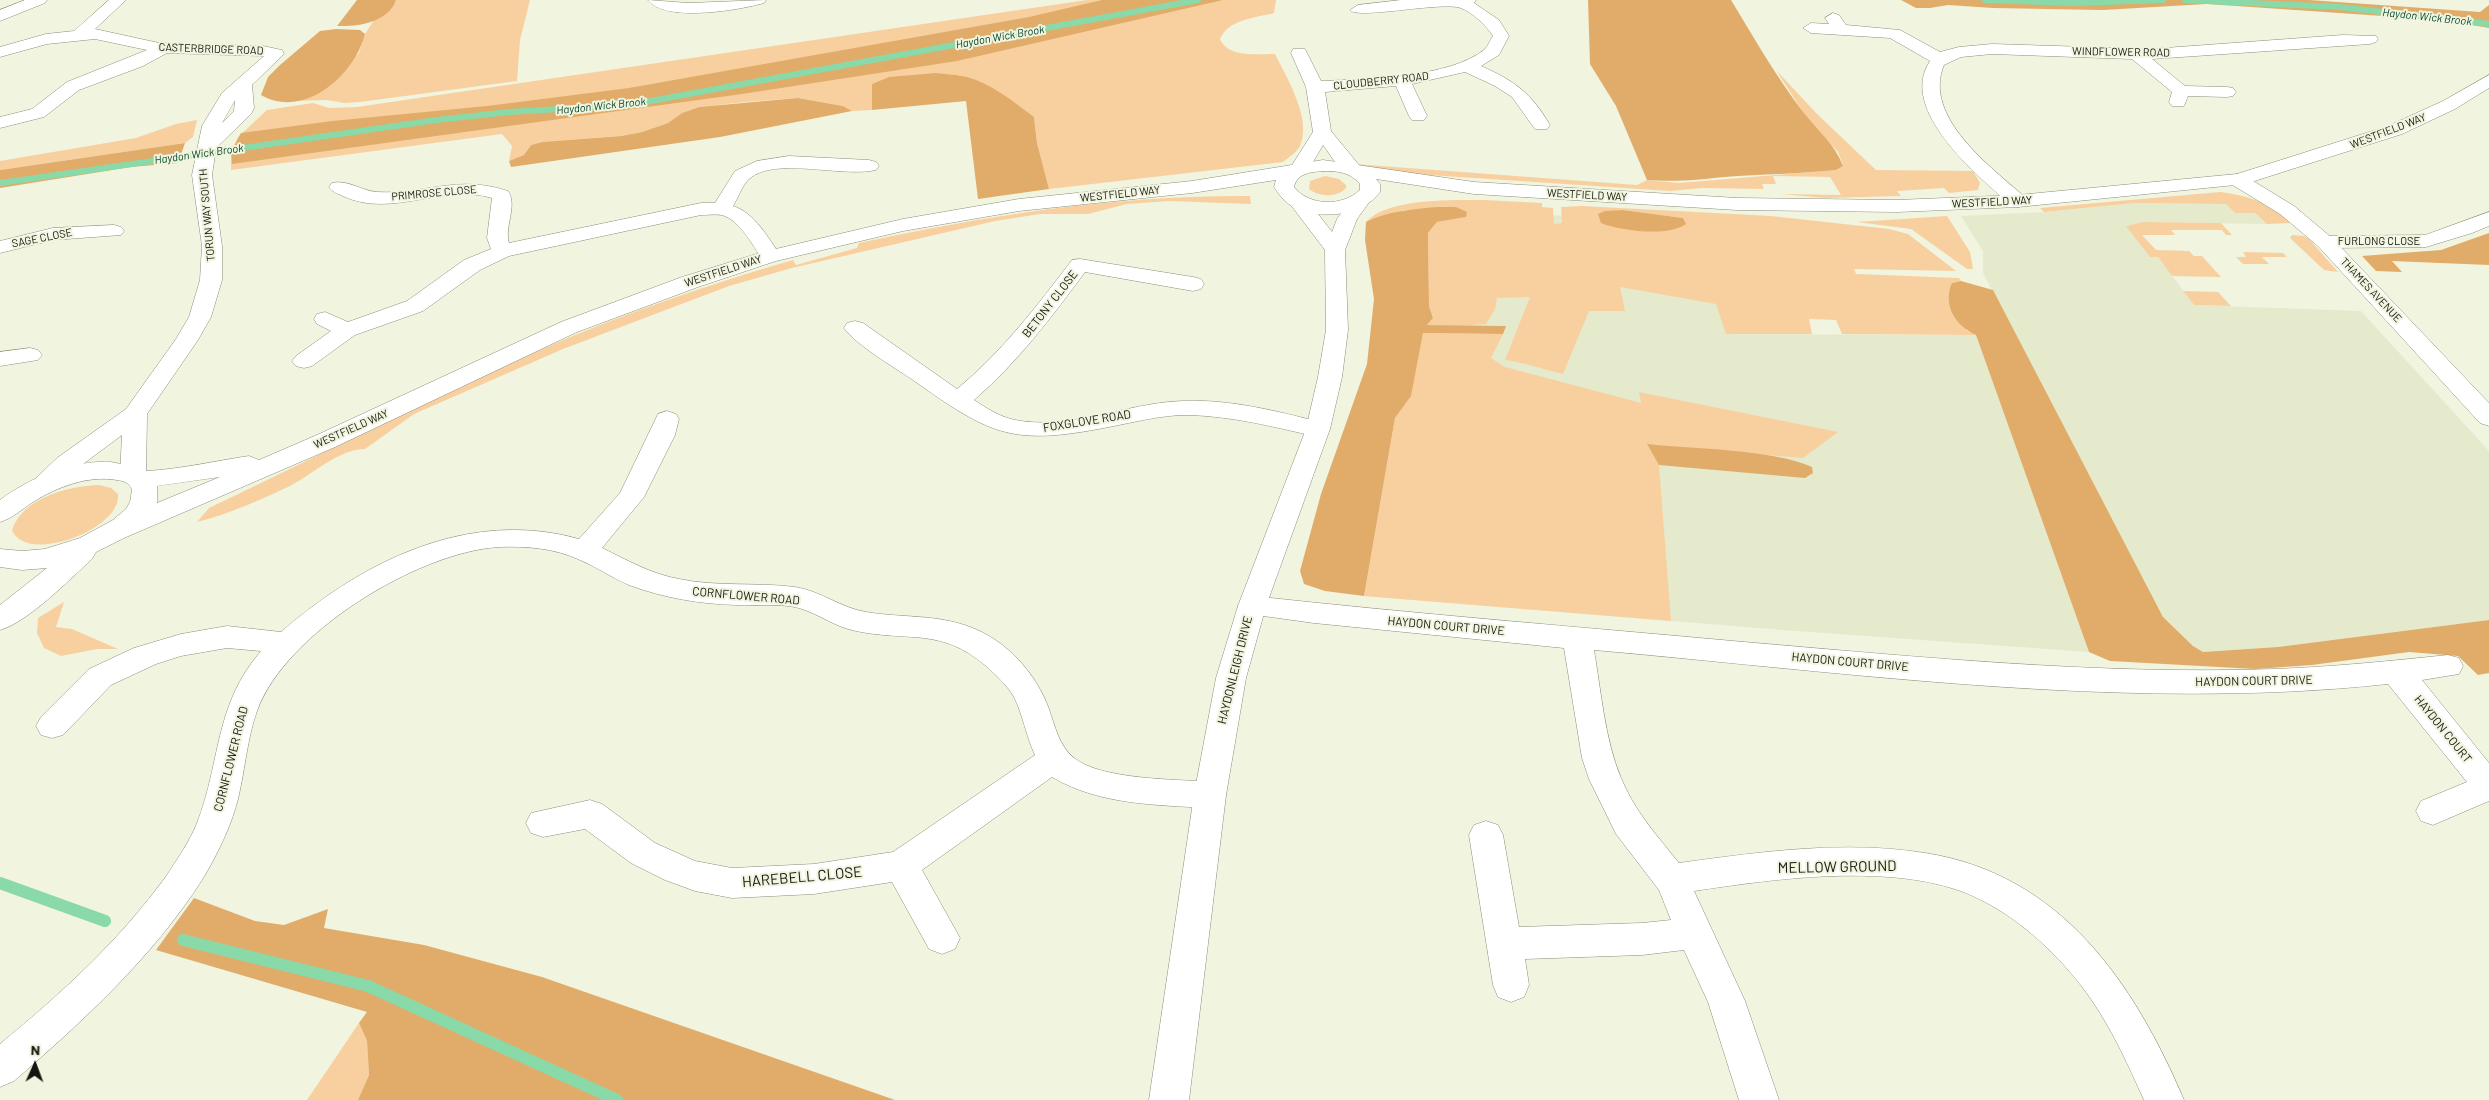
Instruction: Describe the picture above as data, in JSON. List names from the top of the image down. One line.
{"streets":{"street":["CASTERBRIDGE ROAD","WINDFLOWER ROAD","CLOUDBERRY ROAD","WESTFIELD WAY","PRIMROSE CLOSE","TORUN WAY SOUTH","SAGE CLOSE","FURLONG CLOSE","THAMES AVENUE","BETONY CLOSE","FOXGLOVE ROAD","CORNFLOWER ROAD","HAYDON COURT DRIVE","HAYDONLEIGH DRIVE","HAYDON COURT","MELLOW GROUND","HAREBELL CLOSE"]},"crossings":[["CASTERBRIDGE ROAD","TORUN WAY SOUTH"],["WESTFIELD WAY","TORUN WAY SOUTH"],["WESTFIELD WAY","THAMES AVENUE"],["WESTFIELD WAY","HAYDONLEIGH DRIVE"],["FURLONG CLOSE","THAMES AVENUE"],["BETONY CLOSE","FOXGLOVE ROAD"],["FOXGLOVE ROAD","HAYDONLEIGH DRIVE"],["CORNFLOWER ROAD","HAREBELL CLOSE"],["HAYDON COURT DRIVE","HAYDONLEIGH DRIVE"],["HAYDON COURT DRIVE","HAYDON COURT"]],"water":["Haydon Wick Brook"],"north":"top"}
